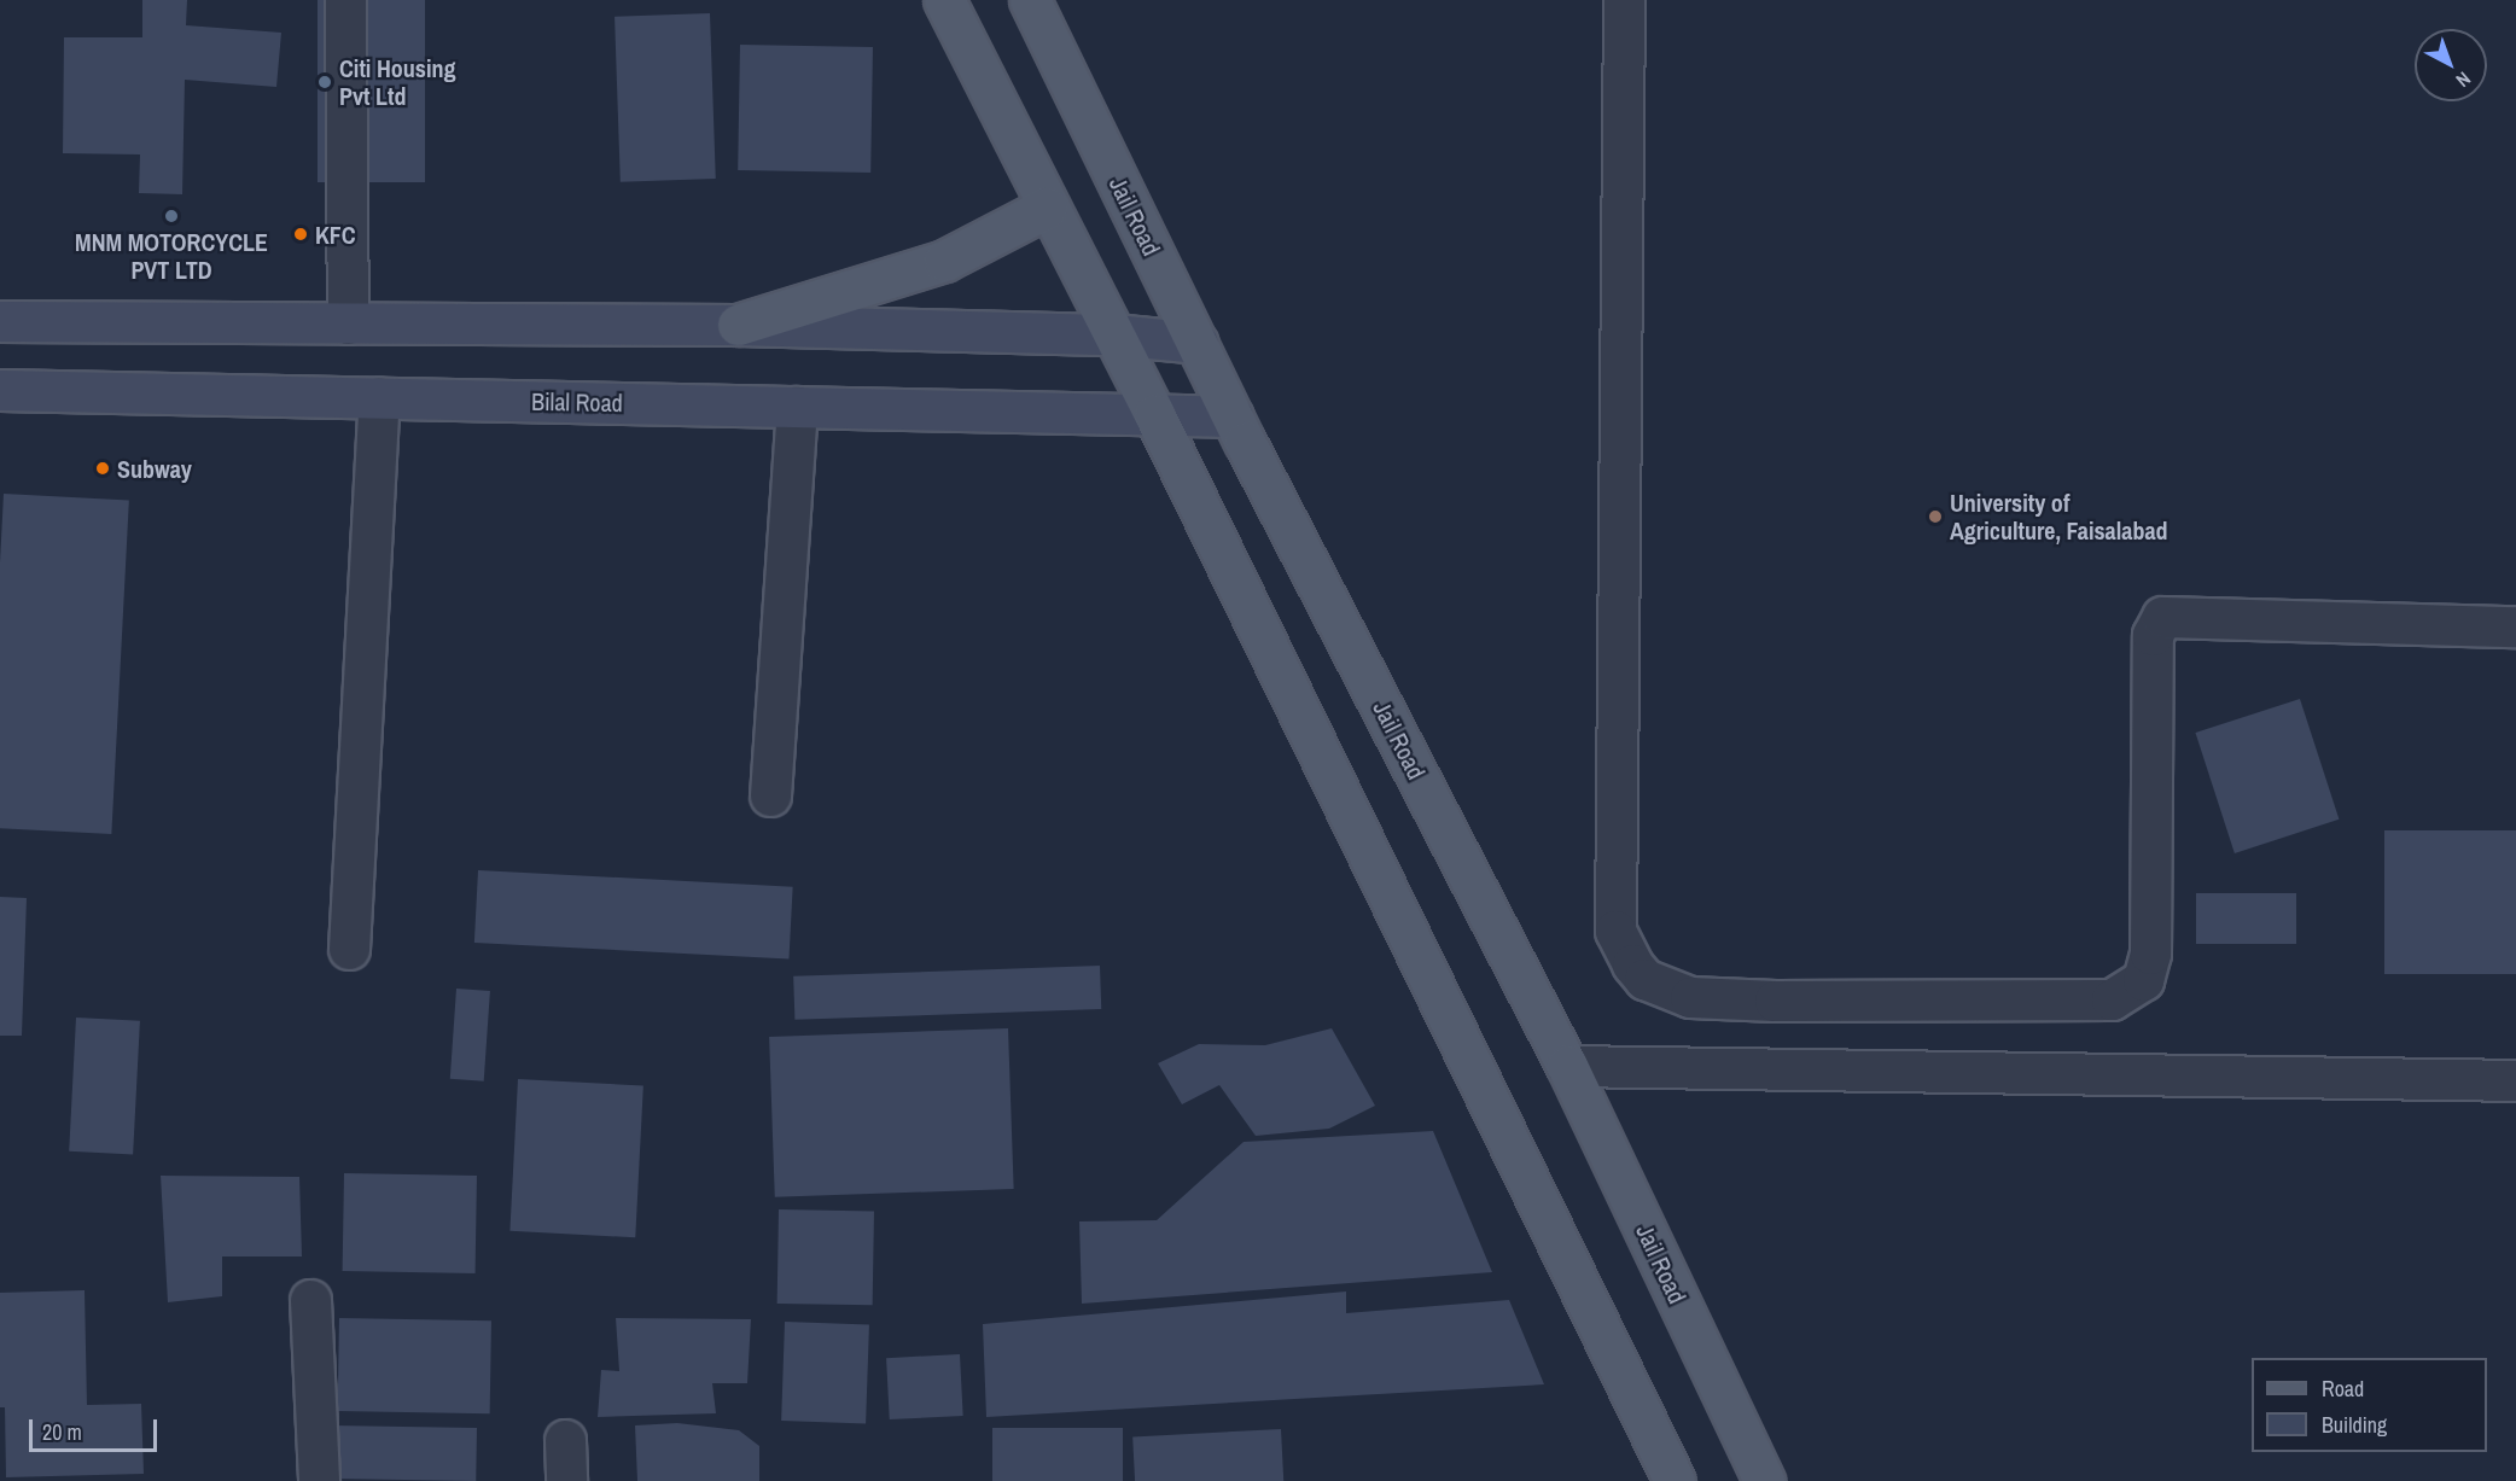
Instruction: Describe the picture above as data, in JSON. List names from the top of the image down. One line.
{"streets":{"main road":["Jail Road","Bilal Road"]},"crossings":[["Jail Road","Bilal Road"]],"places":["Citi Housing Pvt Ltd","MNM MOTORCYCLE PVT LTD","KFC","Subway","University of Agriculture, Faisalabad"],"legend":["Road","Building"],"scale_bar":"20 m","north":"bottom right"}
